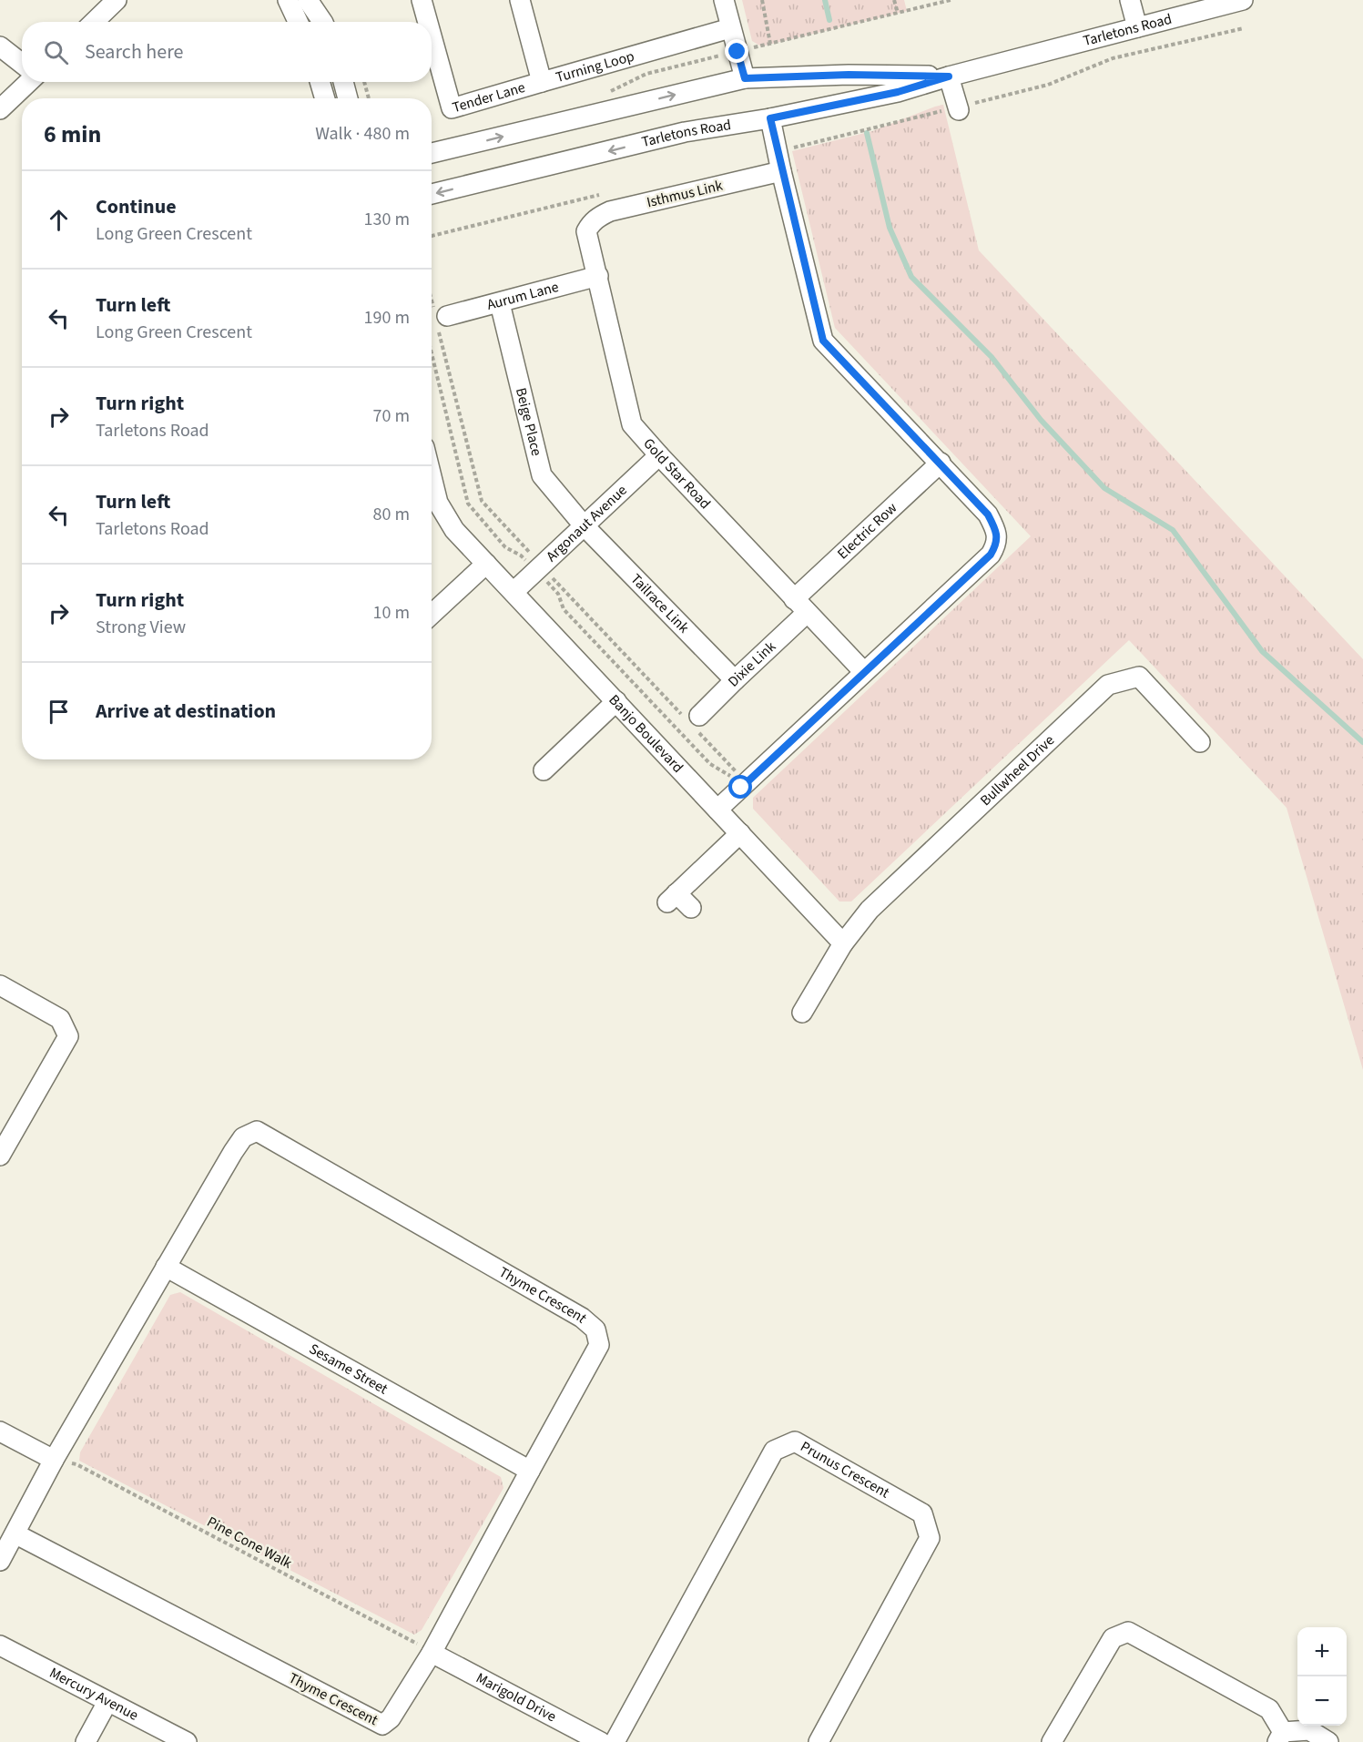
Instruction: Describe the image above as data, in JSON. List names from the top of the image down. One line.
{"streets":{"street":["Tarletons Road","Turning Loop","Tender Lane","Isthmus Link","Aurum Lane","Beige Place","Gold Star Road","Argonaut Avenue","Electric Row","Tailrace Link","Dixie Link","Banjo Boulevard","Bullwheel Drive","Thyme Crescent","Sesame Street","Prunus Crescent","Mercury Avenue","Marigold Drive"],"path":["Pine Cone Walk"]},"crossings":[["Turning Loop","Tender Lane"],["Isthmus Link","Gold Star Road"],["Aurum Lane","Beige Place"],["Aurum Lane","Gold Star Road"],["Beige Place","Argonaut Avenue"],["Beige Place","Tailrace Link"],["Gold Star Road","Argonaut Avenue"],["Gold Star Road","Electric Row"],["Gold Star Road","Dixie Link"],["Argonaut Avenue","Tailrace Link"],["Argonaut Avenue","Banjo Boulevard"],["Electric Row","Dixie Link"],["Tailrace Link","Dixie Link"],["Banjo Boulevard","Bullwheel Drive"],["Thyme Crescent","Sesame Street"],["Thyme Crescent","Pine Cone Walk"],["Thyme Crescent","Marigold Drive"],["Pine Cone Walk","Marigold Drive"]],"page":{"search":"Search here","heading":["6 min","Walk · 480 m"],"list":[["Continue","Long Green Crescent","130 m"],["Turn left","Long Green Crescent","190 m"],["Turn right","Tarletons Road","70 m"],["Turn left","Tarletons Road","80 m"],["Turn right","Strong View","10 m"],"Arrive at destination"],"map_buttons":["+","−"]}}
